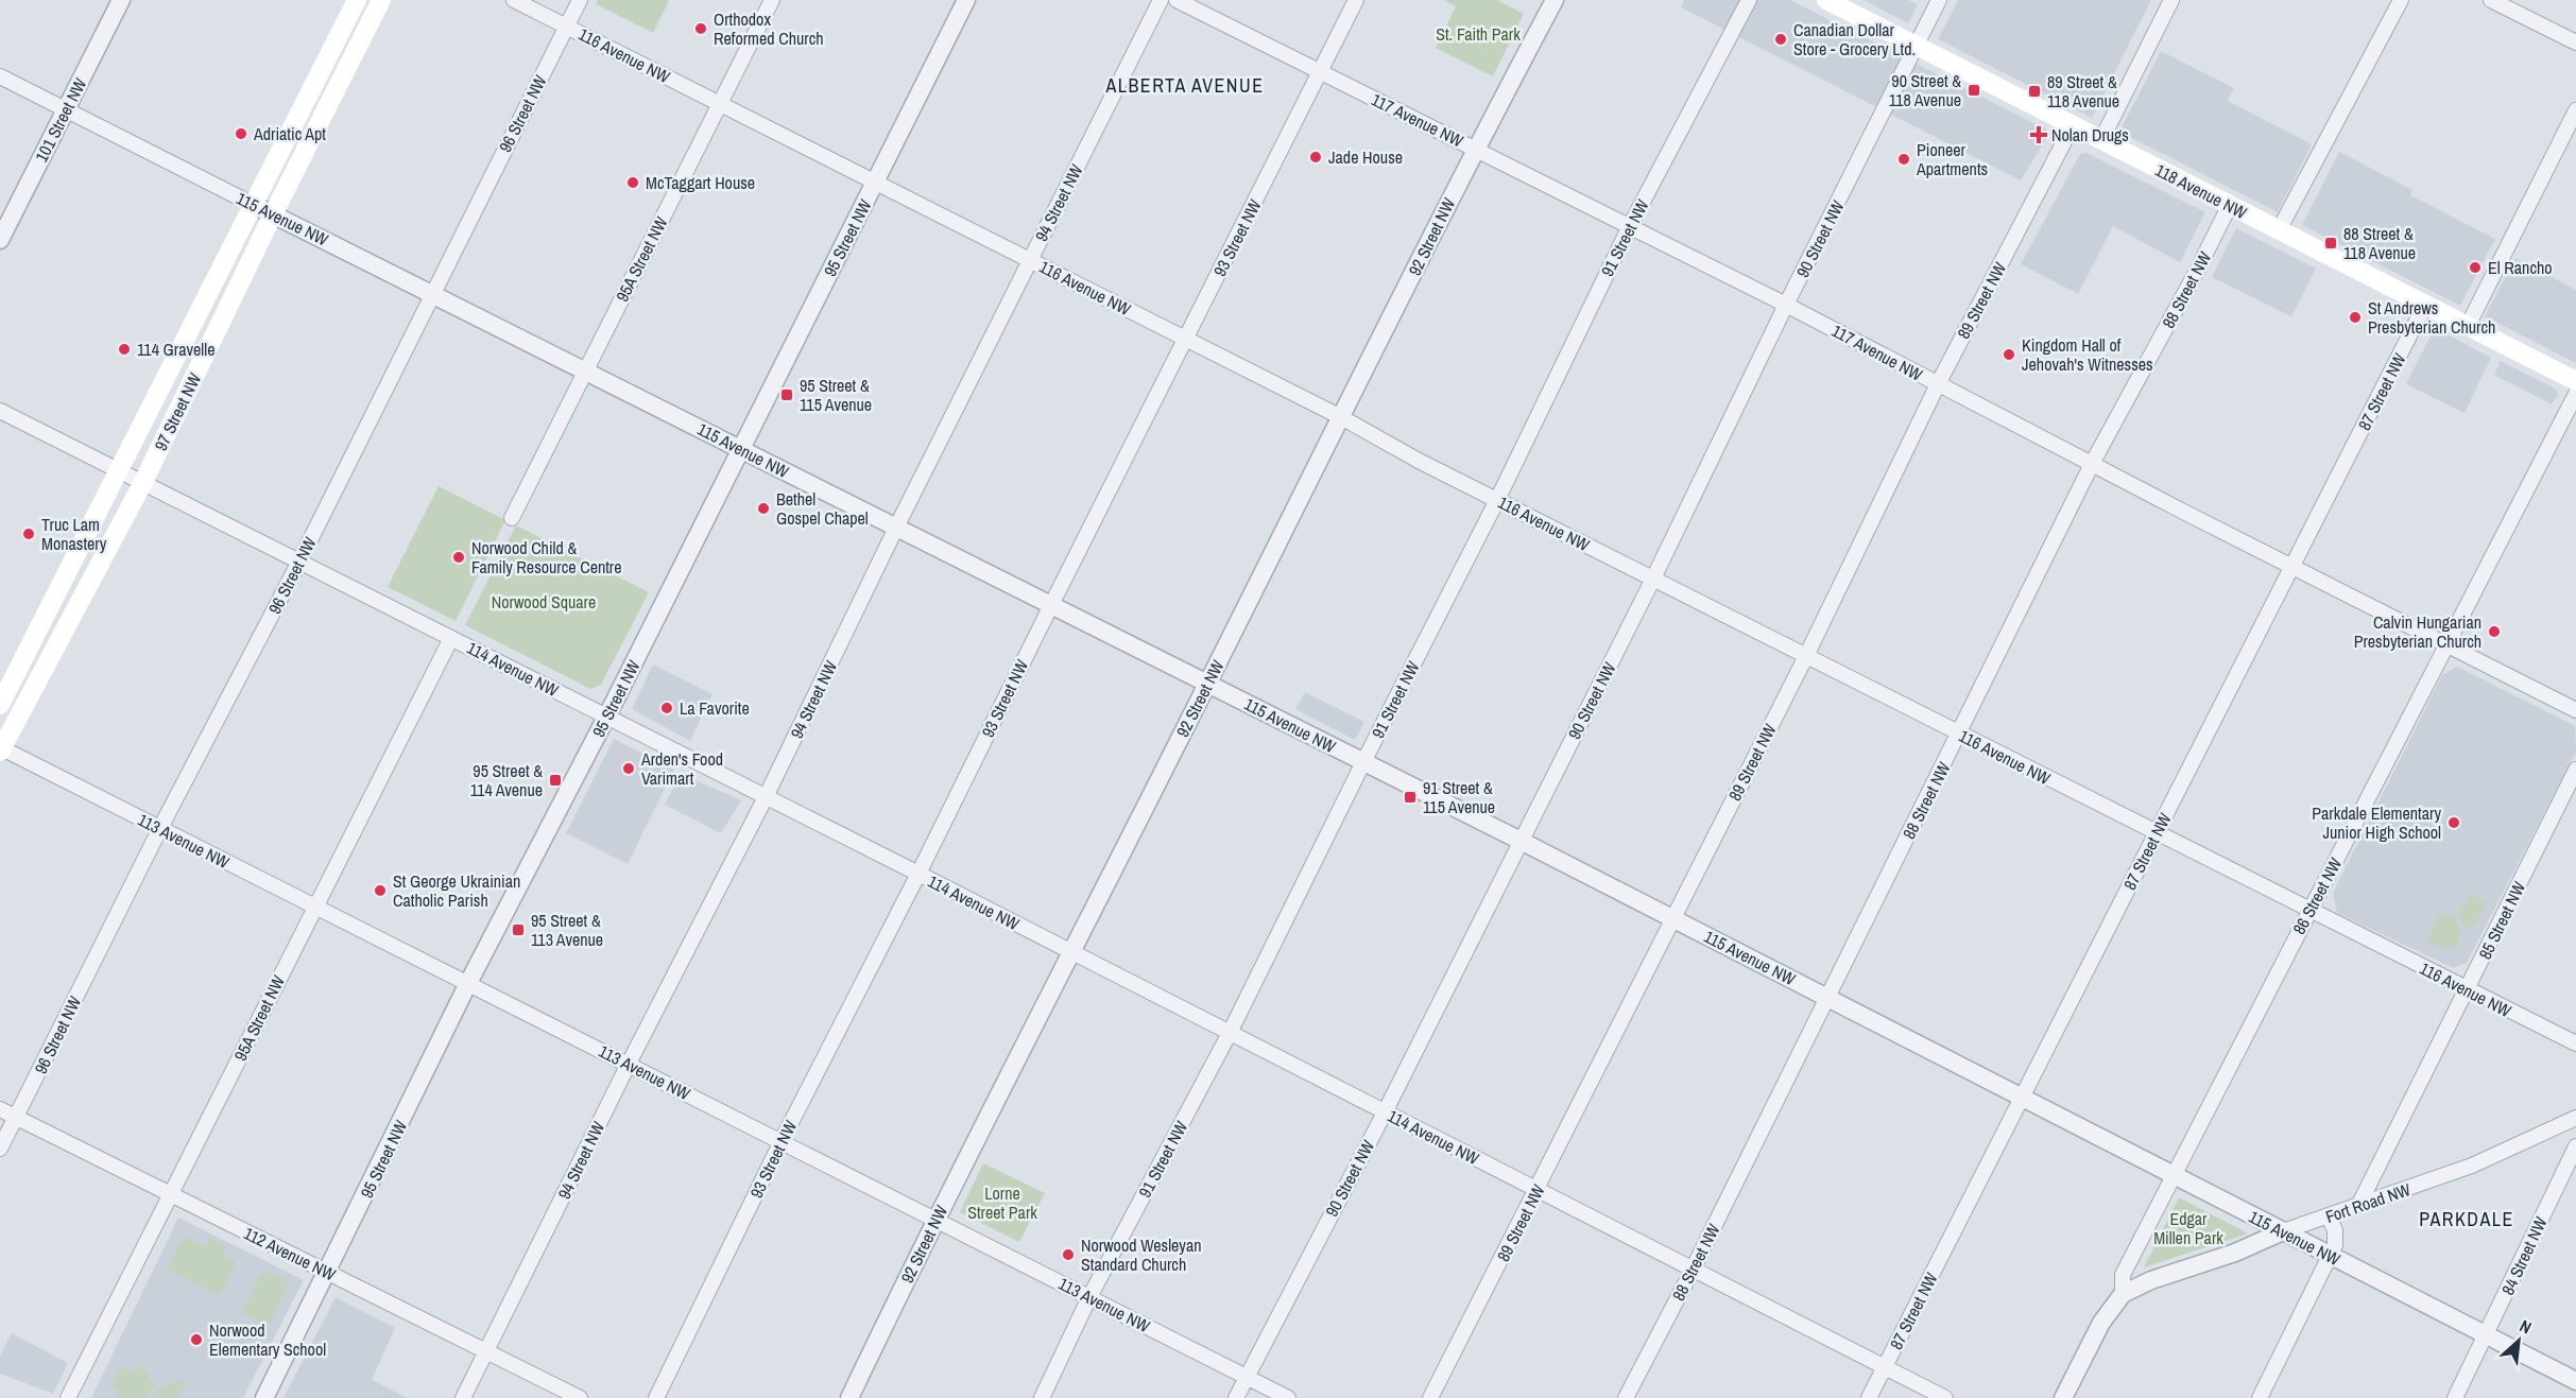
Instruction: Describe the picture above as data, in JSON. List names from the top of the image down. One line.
{"streets":{"main road":["118 Avenue NW","97 Street NW"],"street":["116 Avenue NW","96 Street NW","101 Street NW","117 Avenue NW","94 Street NW","115 Avenue NW","92 Street NW","95 Street NW","93 Street NW","91 Street NW","90 Street NW","95A Street NW","88 Street NW","89 Street NW","87 Street NW","114 Avenue NW","113 Avenue NW","86 Street NW","85 Street NW","Fort Road NW","112 Avenue NW","84 Street NW"]},"crossings":[["116 Avenue NW","96 Street NW"],["116 Avenue NW","94 Street NW"],["116 Avenue NW","92 Street NW"],["116 Avenue NW","95 Street NW"],["116 Avenue NW","93 Street NW"],["116 Avenue NW","91 Street NW"],["116 Avenue NW","90 Street NW"],["116 Avenue NW","95A Street NW"],["116 Avenue NW","88 Street NW"],["116 Avenue NW","89 Street NW"],["116 Avenue NW","87 Street NW"],["116 Avenue NW","86 Street NW"],["116 Avenue NW","85 Street NW"],["96 Street NW","115 Avenue NW"],["96 Street NW","114 Avenue NW"],["96 Street NW","113 Avenue NW"],["96 Street NW","112 Avenue NW"],["101 Street NW","115 Avenue NW"],["117 Avenue NW","92 Street NW"],["117 Avenue NW","93 Street NW"],["117 Avenue NW","91 Street NW"],["117 Avenue NW","90 Street NW"],["117 Avenue NW","88 Street NW"],["117 Avenue NW","89 Street NW"],["117 Avenue NW","87 Street NW"],["117 Avenue NW","86 Street NW"],["118 Avenue NW","90 Street NW"],["118 Avenue NW","88 Street NW"],["118 Avenue NW","89 Street NW"],["118 Avenue NW","87 Street NW"],["94 Street NW","115 Avenue NW"],["94 Street NW","114 Avenue NW"],["94 Street NW","113 Avenue NW"],["94 Street NW","112 Avenue NW"],["115 Avenue NW","92 Street NW"],["115 Avenue NW","95 Street NW"],["115 Avenue NW","93 Street NW"],["115 Avenue NW","91 Street NW"],["115 Avenue NW","90 Street NW"],["115 Avenue NW","95A Street NW"],["115 Avenue NW","88 Street NW"],["115 Avenue NW","89 Street NW"],["115 Avenue NW","87 Street NW"],["115 Avenue NW","97 Street NW"],["115 Avenue NW","86 Street NW"],["115 Avenue NW","Fort Road NW"],["115 Avenue NW","84 Street NW"],["92 Street NW","114 Avenue NW"],["92 Street NW","113 Avenue NW"],["95 Street NW","114 Avenue NW"],["95 Street NW","113 Avenue NW"],["95 Street NW","112 Avenue NW"],["93 Street NW","114 Avenue NW"],["93 Street NW","113 Avenue NW"],["91 Street NW","114 Avenue NW"],["91 Street NW","113 Avenue NW"],["90 Street NW","114 Avenue NW"],["90 Street NW","113 Avenue NW"],["95A Street NW","114 Avenue NW"],["95A Street NW","113 Avenue NW"],["95A Street NW","112 Avenue NW"],["88 Street NW","114 Avenue NW"],["89 Street NW","114 Avenue NW"],["87 Street NW","114 Avenue NW"],["97 Street NW","114 Avenue NW"],["97 Street NW","113 Avenue NW"],["86 Street NW","Fort Road NW"],["85 Street NW","Fort Road NW"]],"districts":["ALBERTA AVENUE","PARKDALE"],"parks":["St. Faith Park","Norwood Square","Lorne Street Park","Edgar Millen Park"],"places":{"other":["Orthodox Reformed Church","Canadian Dollar Store - Grocery Ltd.","Adriatic Apt","Jade House","Pioneer Apartments","McTaggart House","El Rancho","St Andrews Presbyterian Church","114 Gravelle","Kingdom Hall of Jehovah's Witnesses","Bethel Gospel Chapel","Truc Lam Monastery","Norwood Child & Family Resource Centre","Calvin Hungarian Presbyterian Church","La Favorite","Arden's Food Varimart","Parkdale Elementary Junior High School","St George Ukrainian Catholic Parish","Norwood Wesleyan Standard Church","Norwood Elementary School"],"transit":["90 Street & 118 Avenue","89 Street & 118 Avenue","88 Street & 118 Avenue","95 Street & 115 Avenue","95 Street & 114 Avenue","91 Street & 115 Avenue","95 Street & 113 Avenue"],"health":["Nolan Drugs"]},"north":"top right"}
